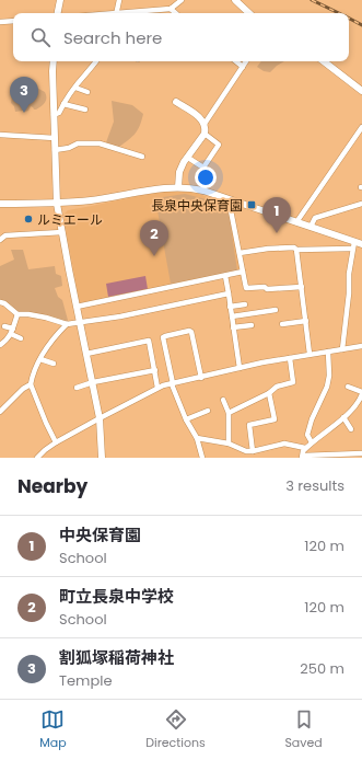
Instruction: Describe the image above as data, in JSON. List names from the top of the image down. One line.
{"places":{"transit":["長泉中央保育園"],"other":["ルミエール"]},"page":{"search":"Search here","pins":["3","1","2"],"heading":["Nearby","3 results"],"list":[{"mark":"1","name":"中央保育園","note":"School","value":"120 m"},{"mark":"2","name":"町立長泉中学校","note":"School","value":"120 m"},{"mark":"3","name":"割狐塚稲荷神社","note":"Temple","value":"250 m"}],"nav":["Map","Directions","Saved"]}}
